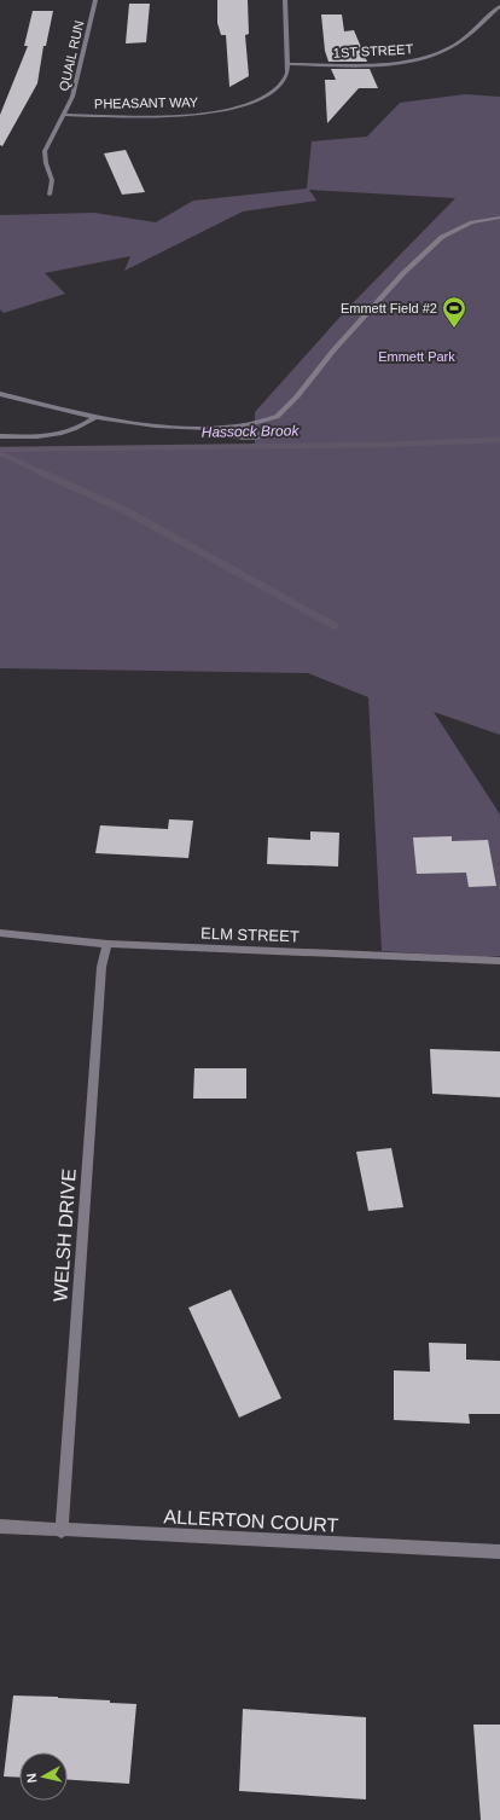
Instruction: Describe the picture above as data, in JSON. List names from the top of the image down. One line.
{"streets":{"street":["1ST STREET","QUAIL RUN","PHEASANT WAY","ELM STREET","WELSH DRIVE","ALLERTON COURT"]},"crossings":[["1ST STREET","PHEASANT WAY"],["QUAIL RUN","PHEASANT WAY"],["ELM STREET","WELSH DRIVE"],["WELSH DRIVE","ALLERTON COURT"]],"water":["Hassock Brook"],"parks":["Emmett Park"],"places":{"sports":["Emmett Field #2"]},"north":"left"}
